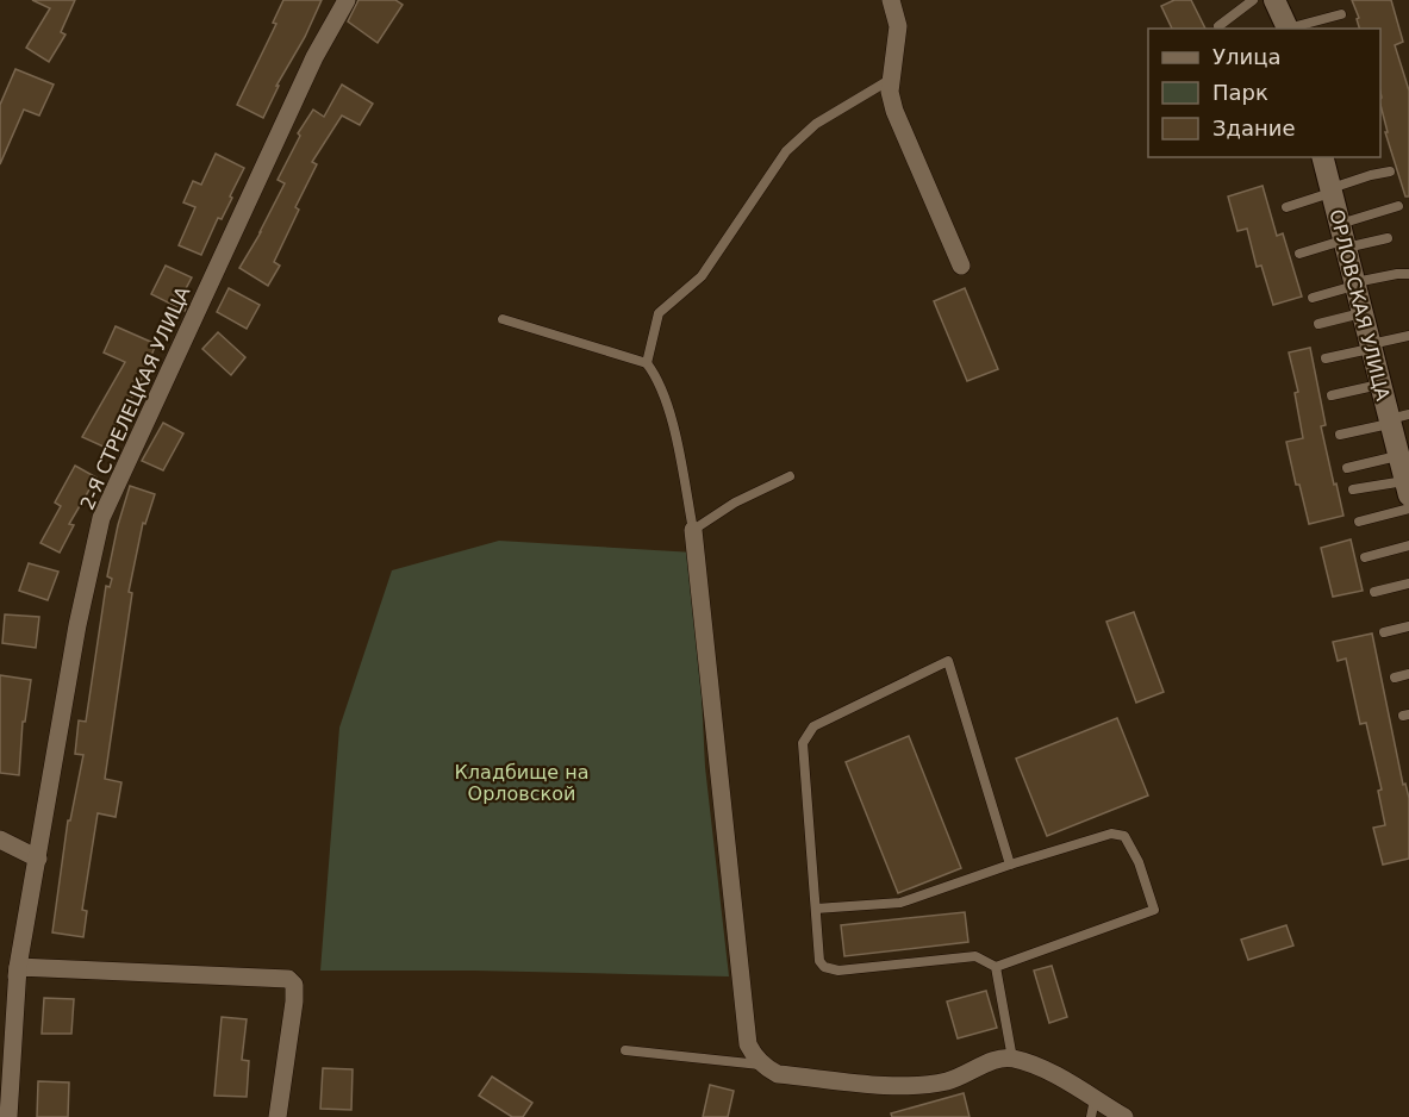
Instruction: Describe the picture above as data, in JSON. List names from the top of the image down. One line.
{"streets":{"main road":["ОРЛОВСКАЯ УЛИЦА"],"street":["2-Я СТРЕЛЕЦКАЯ УЛИЦА"]},"parks":["Кладбище на Орловской"],"legend":["Улица","Парк","Здание"]}
